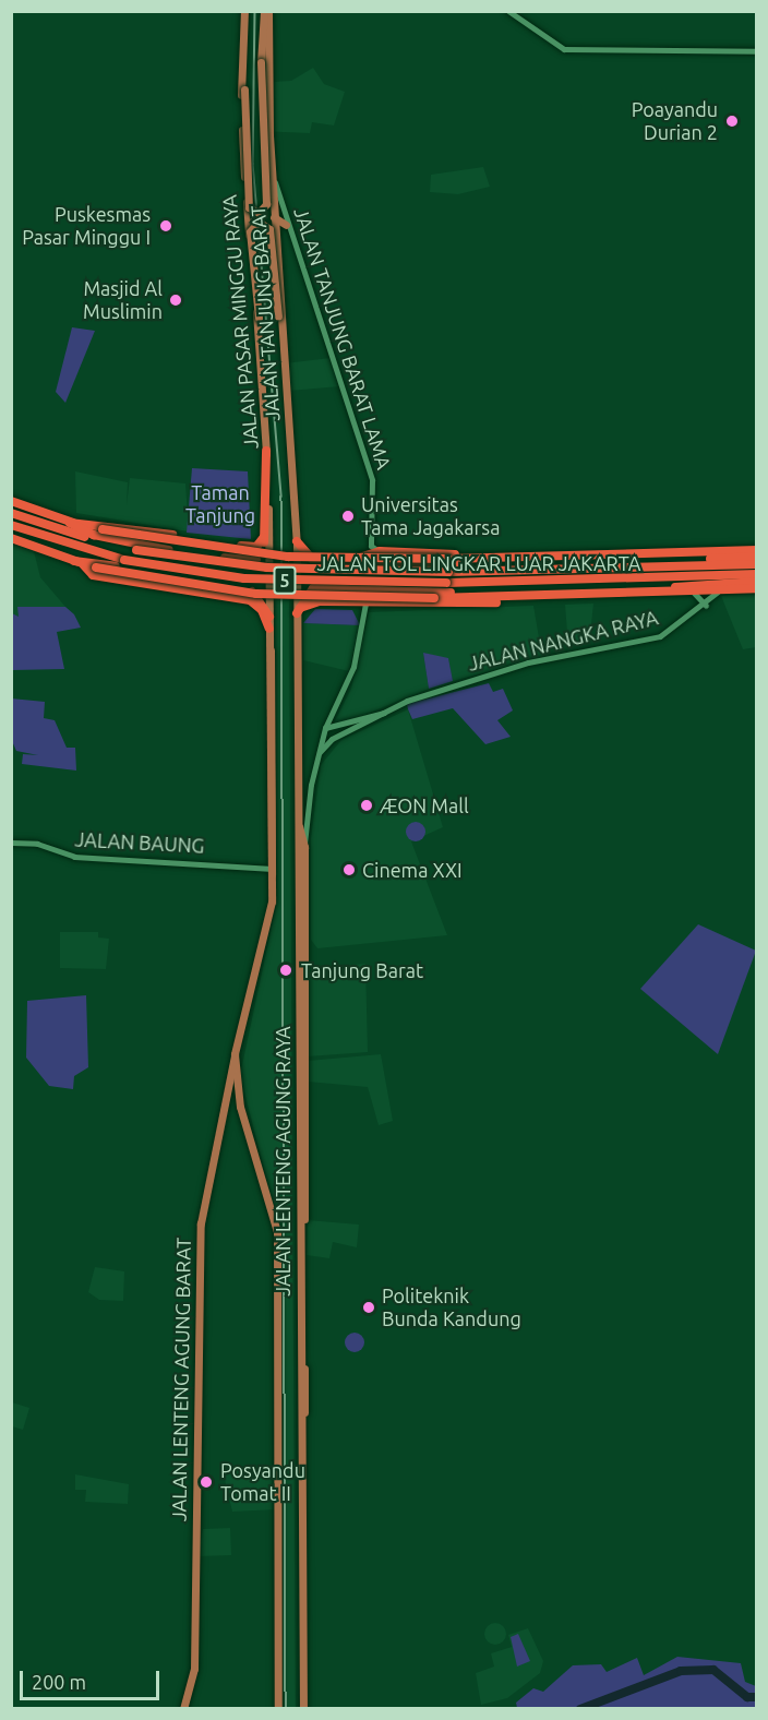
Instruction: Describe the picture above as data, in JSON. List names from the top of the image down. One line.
{"streets":{"highway":["JALAN TOL LINGKAR LUAR JAKARTA","5"],"main road":["JALAN TANJUNG BARAT","JALAN PASAR MINGGU RAYA","JALAN LENTENG AGUNG RAYA","JALAN LENTENG AGUNG BARAT"],"street":["JALAN TANJUNG BARAT LAMA","JALAN NANGKA RAYA","JALAN BAUNG"]},"crossings":[["JALAN TANJUNG BARAT","JALAN TANJUNG BARAT LAMA"],["JALAN PASAR MINGGU RAYA","JALAN LENTENG AGUNG RAYA"],["JALAN BAUNG","JALAN LENTENG AGUNG RAYA"],["JALAN LENTENG AGUNG RAYA","JALAN LENTENG AGUNG BARAT"]],"parks":["Taman Tanjung"],"places":["Poayandu Durian 2","Puskesmas Pasar Minggu I","Masjid Al Muslimin","Universitas Tama Jagakarsa","ÆON Mall","Cinema XXI","Tanjung Barat","Politeknik Bunda Kandung","Posyandu Tomat II"],"scale_bar":"200 m"}
